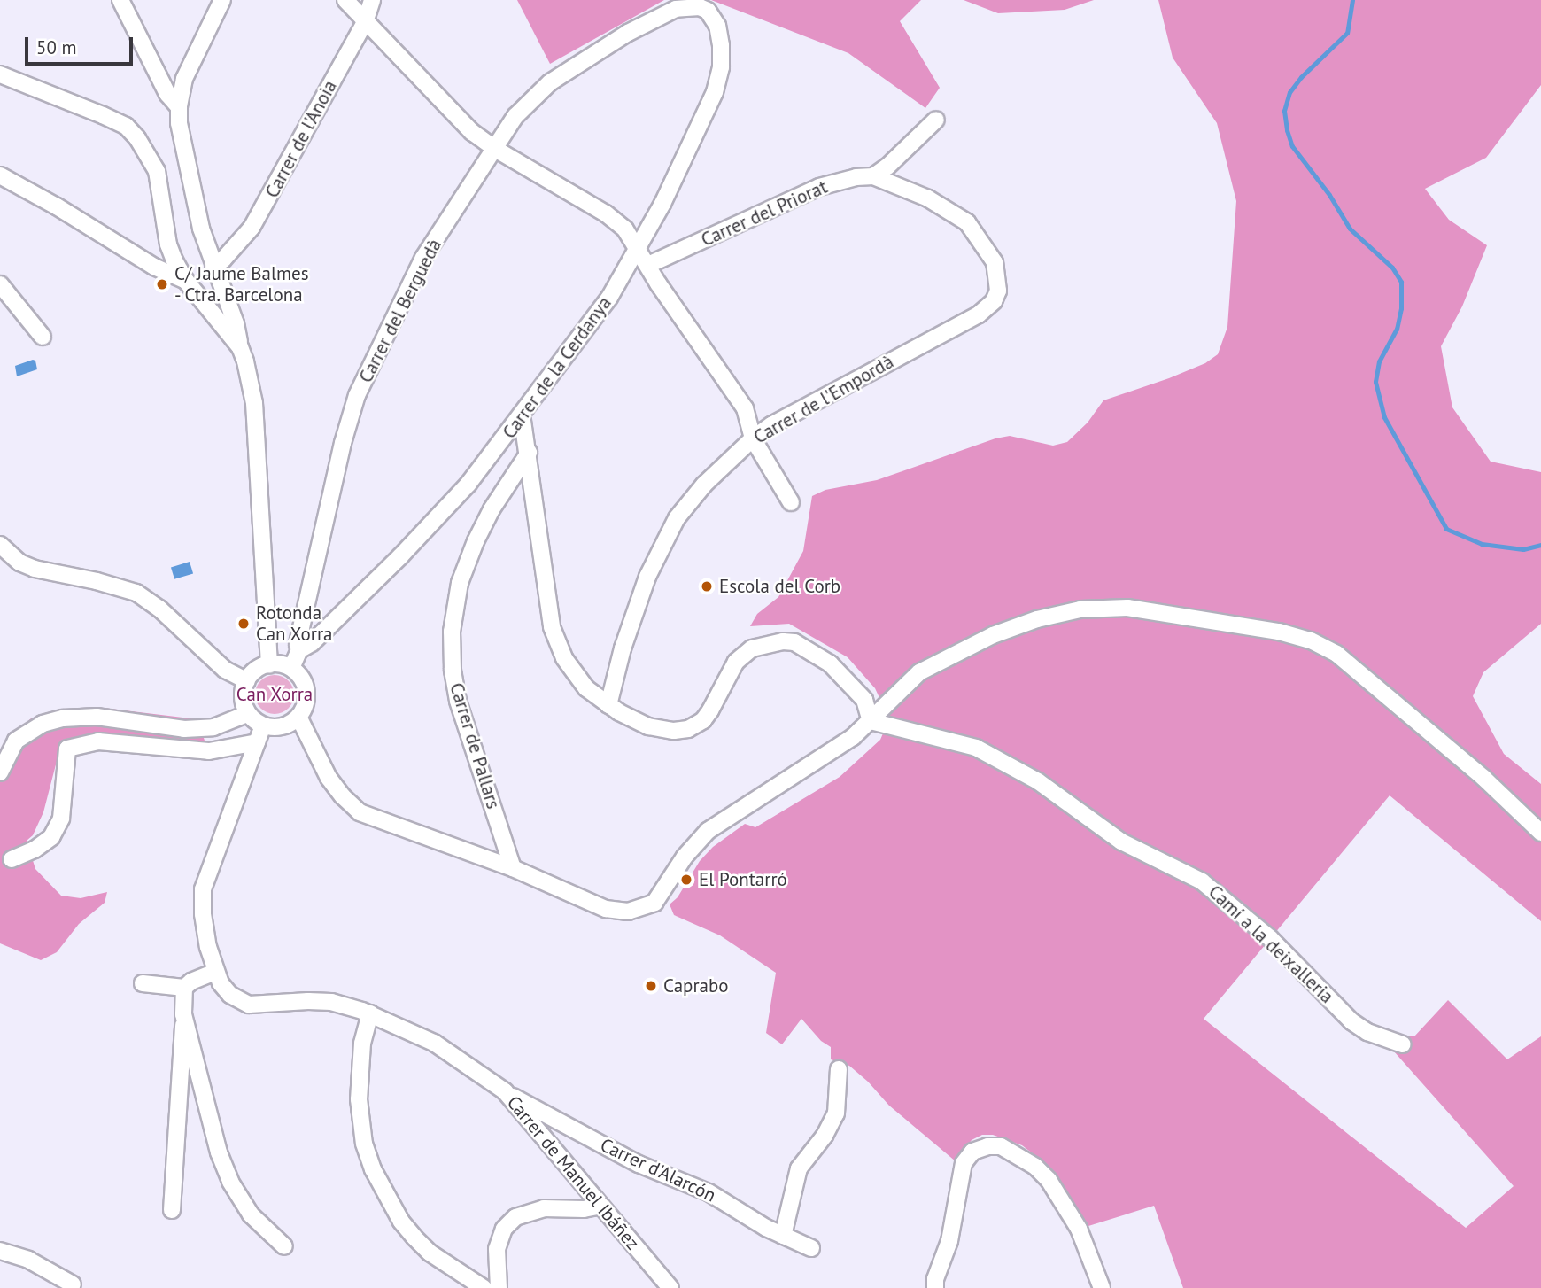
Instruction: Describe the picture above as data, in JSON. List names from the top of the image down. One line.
{"streets":{"street":["Carrer de l'Anoia","Carrer del Priorat","Carrer del Berguedà","Carrer de la Cerdanya","Carrer de l'Empordà","Carrer de Pallars","Camí a la deixalleria","Carrer d'Alarcón","Carrer de Manuel Ibáñez"]},"crossings":[["Carrer del Priorat","Carrer de l'Empordà"],["Carrer del Berguedà","Carrer de la Cerdanya"],["Carrer d'Alarcón","Carrer de Manuel Ibáñez"]],"parks":["Can Xorra"],"places":["C/ Jaume Balmes - Ctra. Barcelona","Escola del Corb","Rotonda Can Xorra","El Pontarró","Caprabo"],"scale_bar":"50 m"}
